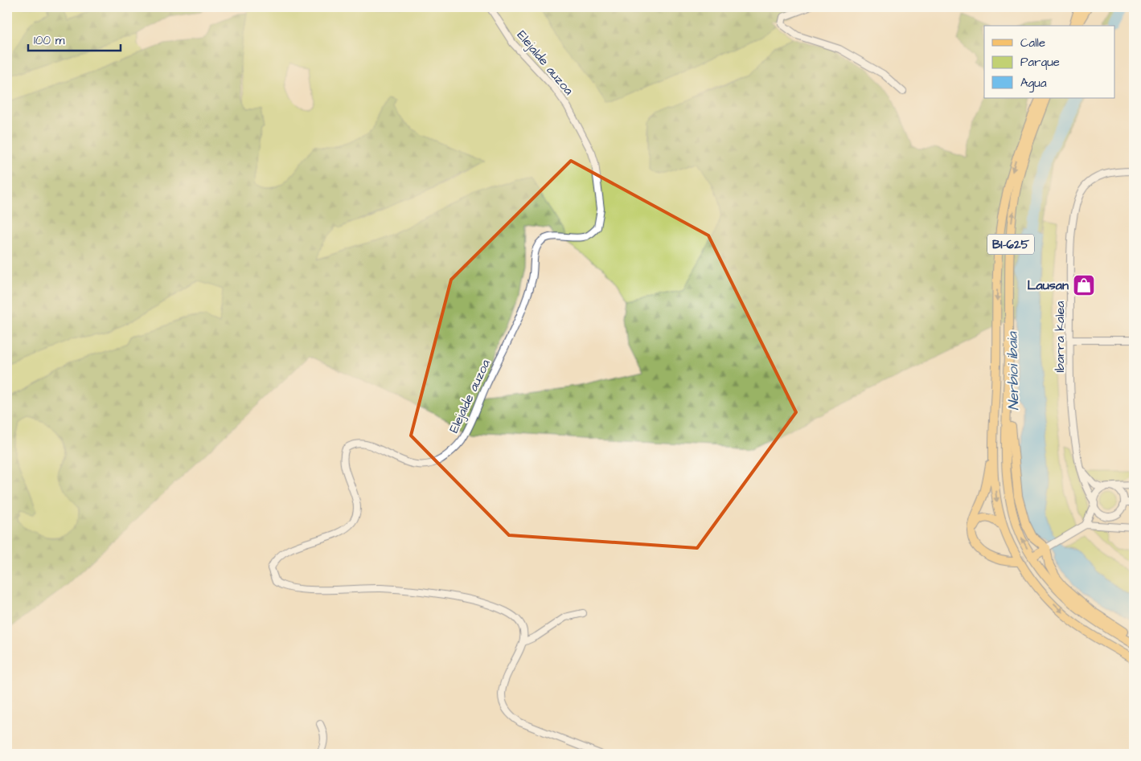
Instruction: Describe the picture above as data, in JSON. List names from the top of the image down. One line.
{"streets":{"main road":["BI-625"],"street":["Elejalde auzoa","Ibarra kalea"]},"water":["Nerbioi ibaia"],"places":{"shop":["Lausan"]},"legend":["Calle","Parque","Agua"],"scale_bar":"100 m"}
